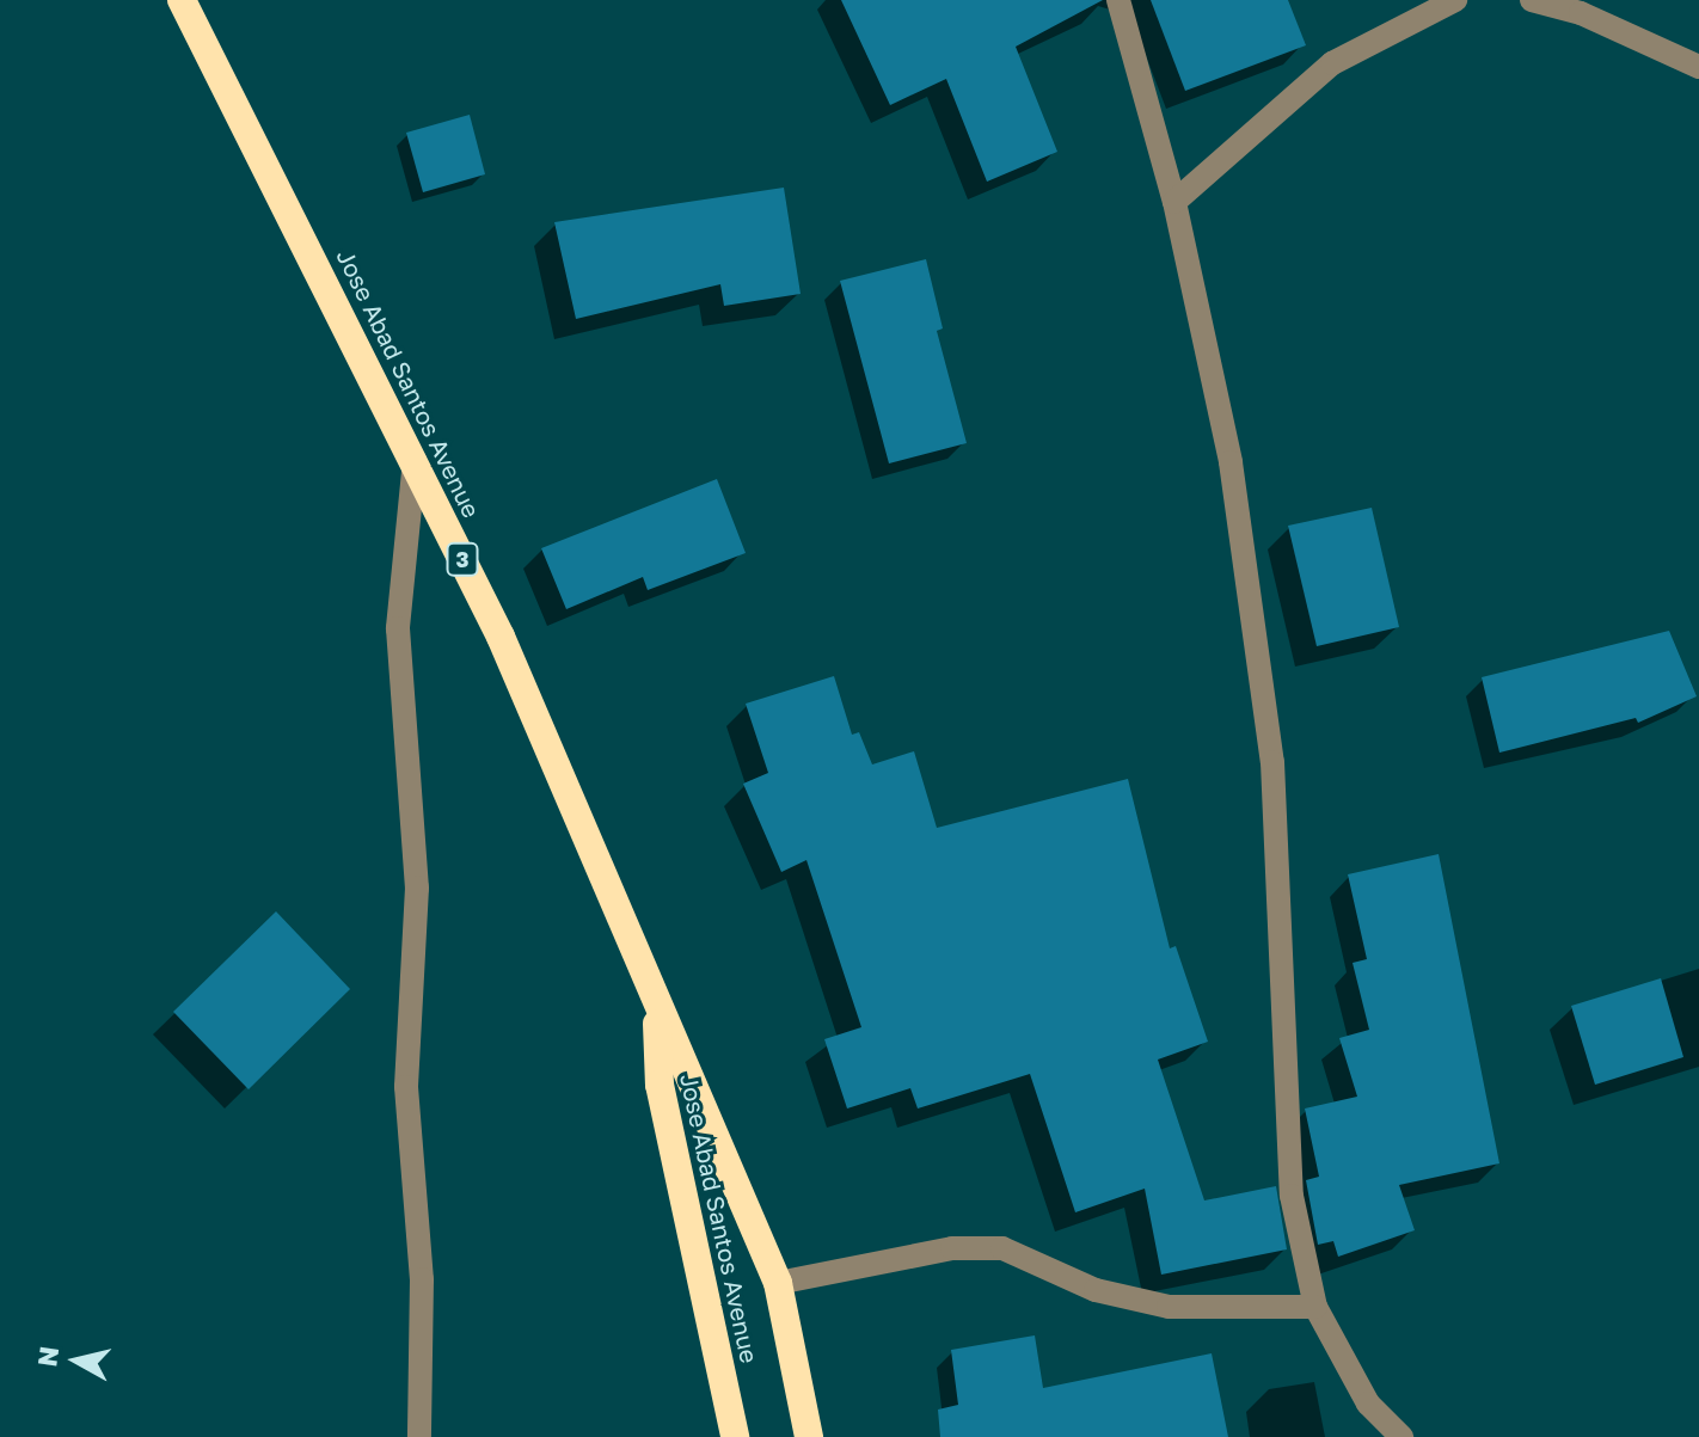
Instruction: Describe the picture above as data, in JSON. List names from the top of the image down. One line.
{"streets":{"highway":["Jose Abad Santos Avenue","3"]},"north":"left"}
